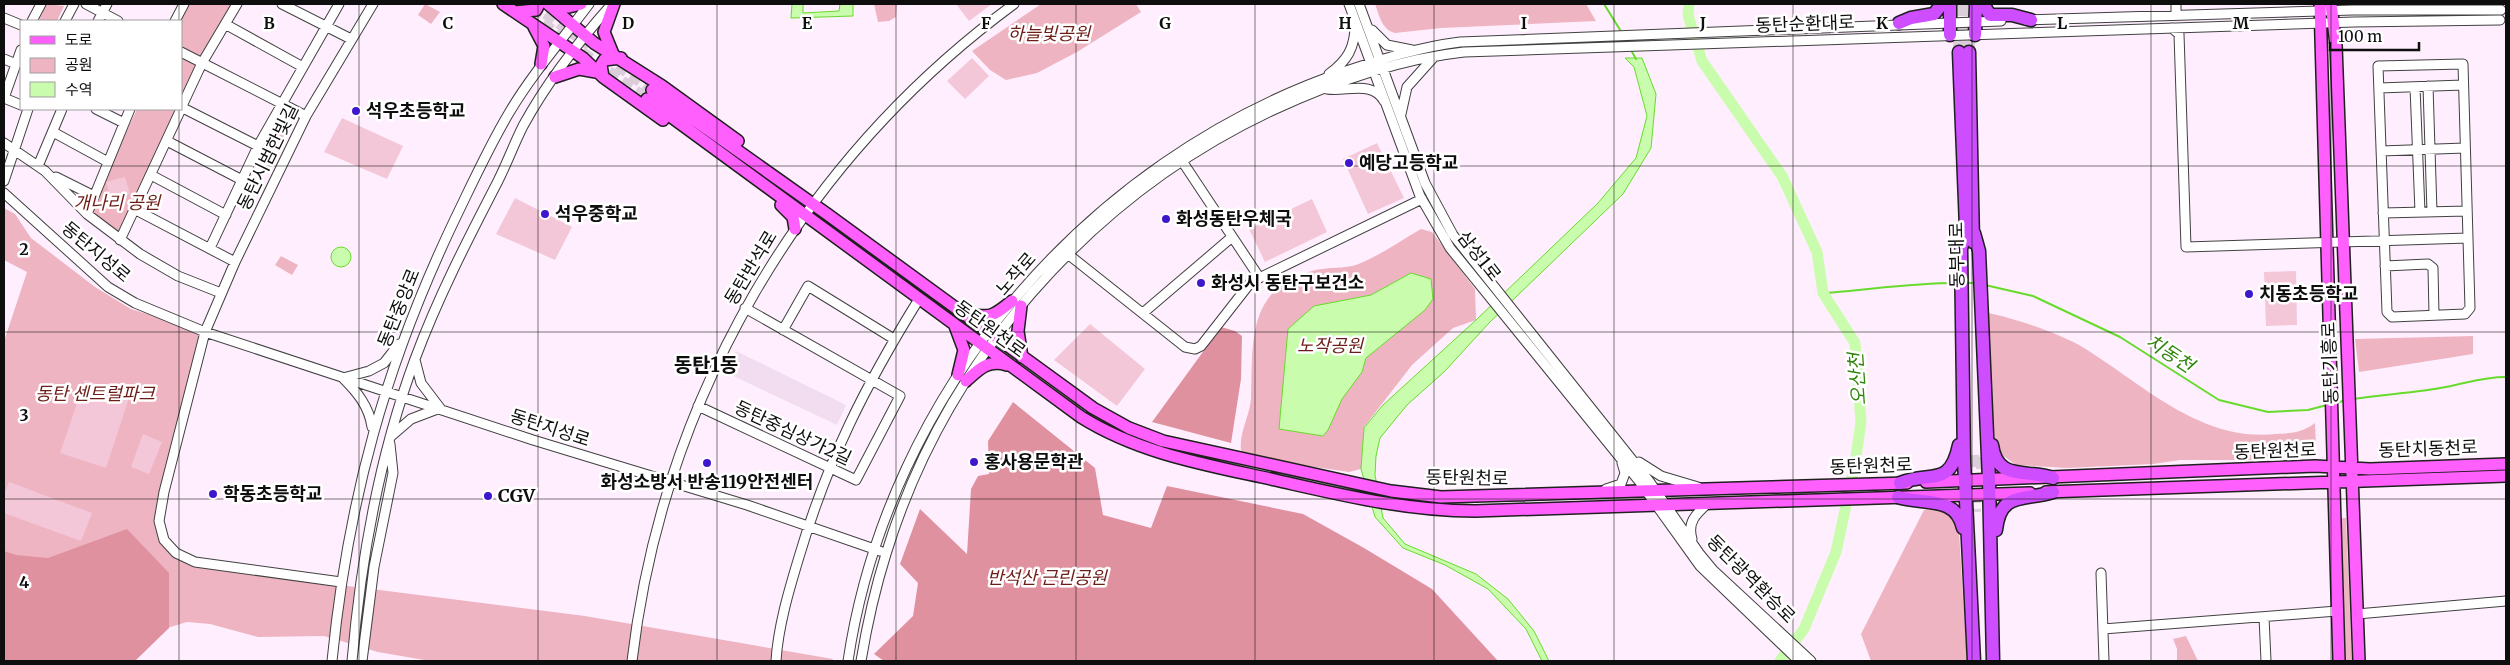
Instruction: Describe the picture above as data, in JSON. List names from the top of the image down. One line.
{"streets":{"highway":["동부대로"],"main road":["동탄원천로","동탄기흥로","동탄치동천로"],"street":["동탄순환대로","동탄시범한빛길","동탄지성로","삼성1로","동탄반석로","노작로","동탄중앙로","동탄중심상가2길","동탄광역환승로"]},"crossings":[["동탄순환대로","삼성1로"],["동탄순환대로","노작로"],["동탄순환대로","동탄기흥로"],["동탄시범한빛길","동탄지성로"],["동탄지성로","동탄반석로"],["동탄지성로","노작로"],["동탄지성로","동탄중앙로"],["삼성1로","노작로"],["동탄반석로","동탄원천로"],["동탄반석로","동탄중심상가2길"],["노작로","동탄원천로"],["동탄원천로","동탄기흥로"],["동탄원천로","동탄치동천로"],["동탄원천로","동탄광역환승로"],["동탄기흥로","동탄치동천로"]],"districts":["동탄1동"],"water":["치동천","오산천"],"parks":["하늘빛공원","개나리 공원","노작공원","동탄 센트럴파크","반석산 근린공원"],"places":["석우초등학교","예당고등학교","석우중학교","화성동탄우체국","화성시 동탄구보건소","치동초등학교","홍사용문학관","화성소방서 반송119안전센터","학동초등학교","CGV"],"legend":["도로","공원","수역"],"scale_bar":"100 m","grid":{"columns":["B","C","D","E","F","G","H","I","J","K","L","M"],"rows":["2","3","4"]}}
